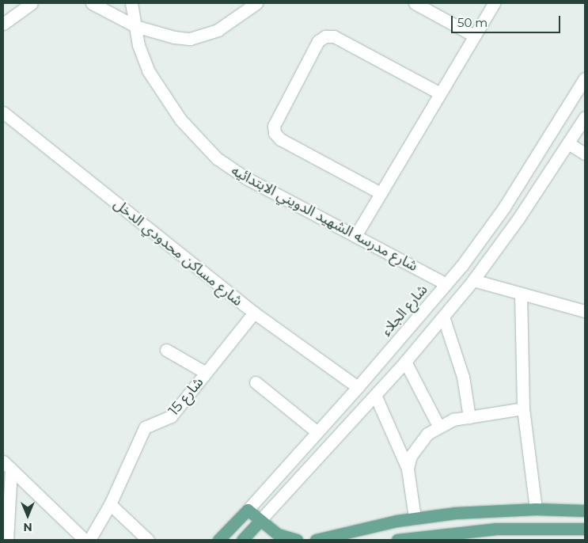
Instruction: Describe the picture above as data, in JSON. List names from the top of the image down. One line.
{"streets":{"main road":["شارع الجلاء"],"street":["شارع مدرسه الشهيد الدويني الابتدائيه","شارع مساكن محدودي الدخل","شارع 15"]},"crossings":[["شارع مدرسه الشهيد الدويني الابتدائيه","شارع الجلاء"],["شارع مساكن محدودي الدخل","شارع الجلاء"],["شارع مساكن محدودي الدخل","شارع 15"]],"scale_bar":"50 m","north":"bottom"}
